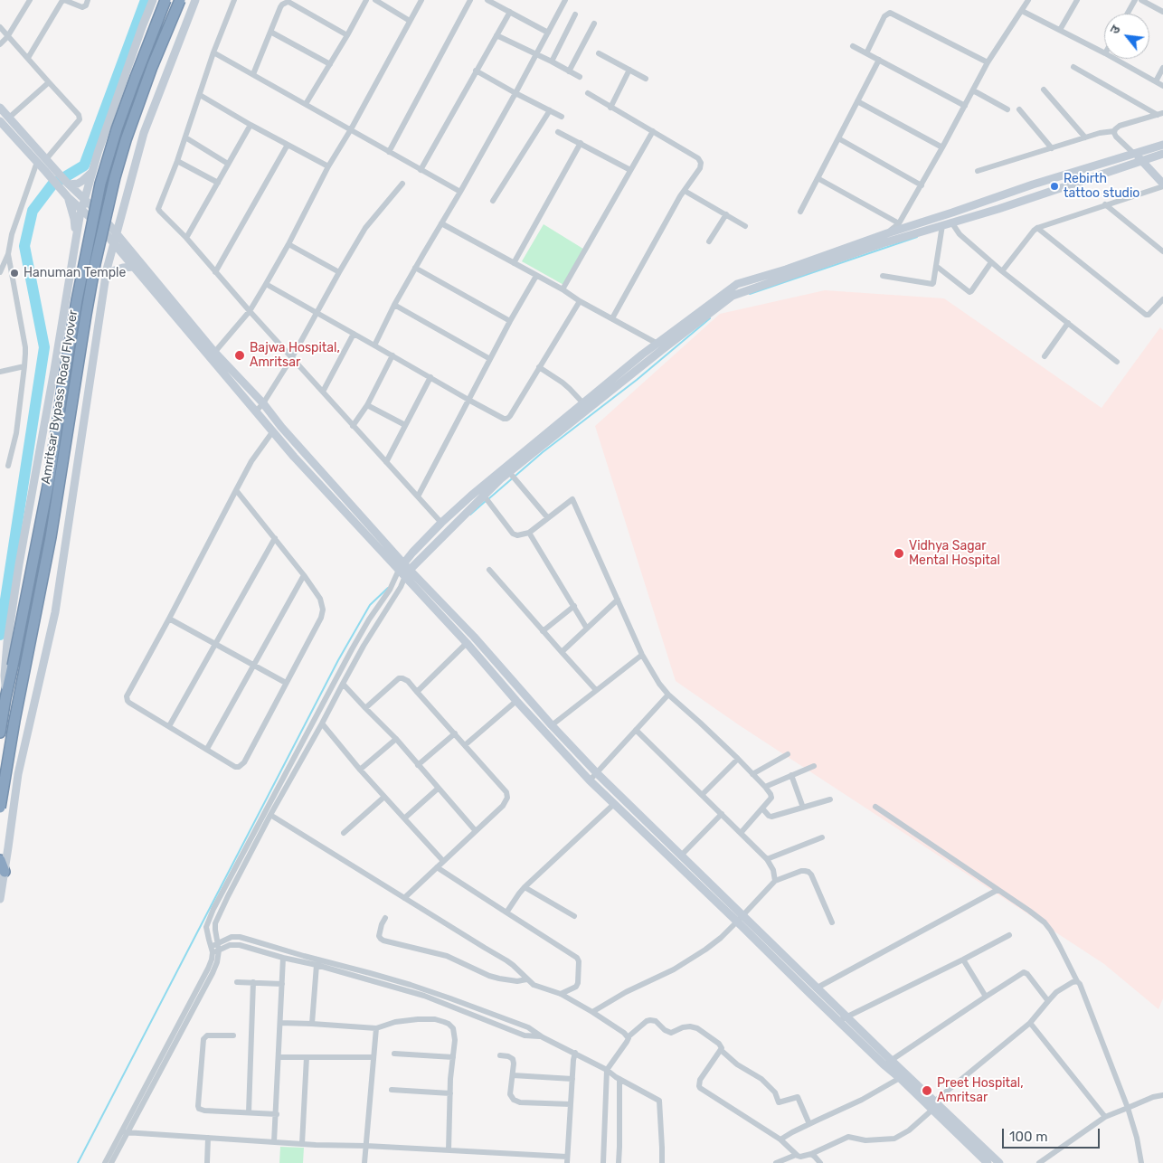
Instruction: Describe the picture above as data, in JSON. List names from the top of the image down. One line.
{"streets":{"highway":["Amritsar Bypass Road Flyover"]},"places":["Rebirth tattoo studio","Hanuman Temple","Bajwa Hospital, Amritsar","Vidhya Sagar Mental Hospital","Preet Hospital, Amritsar"],"scale_bar":"100 m","north":"top left"}
